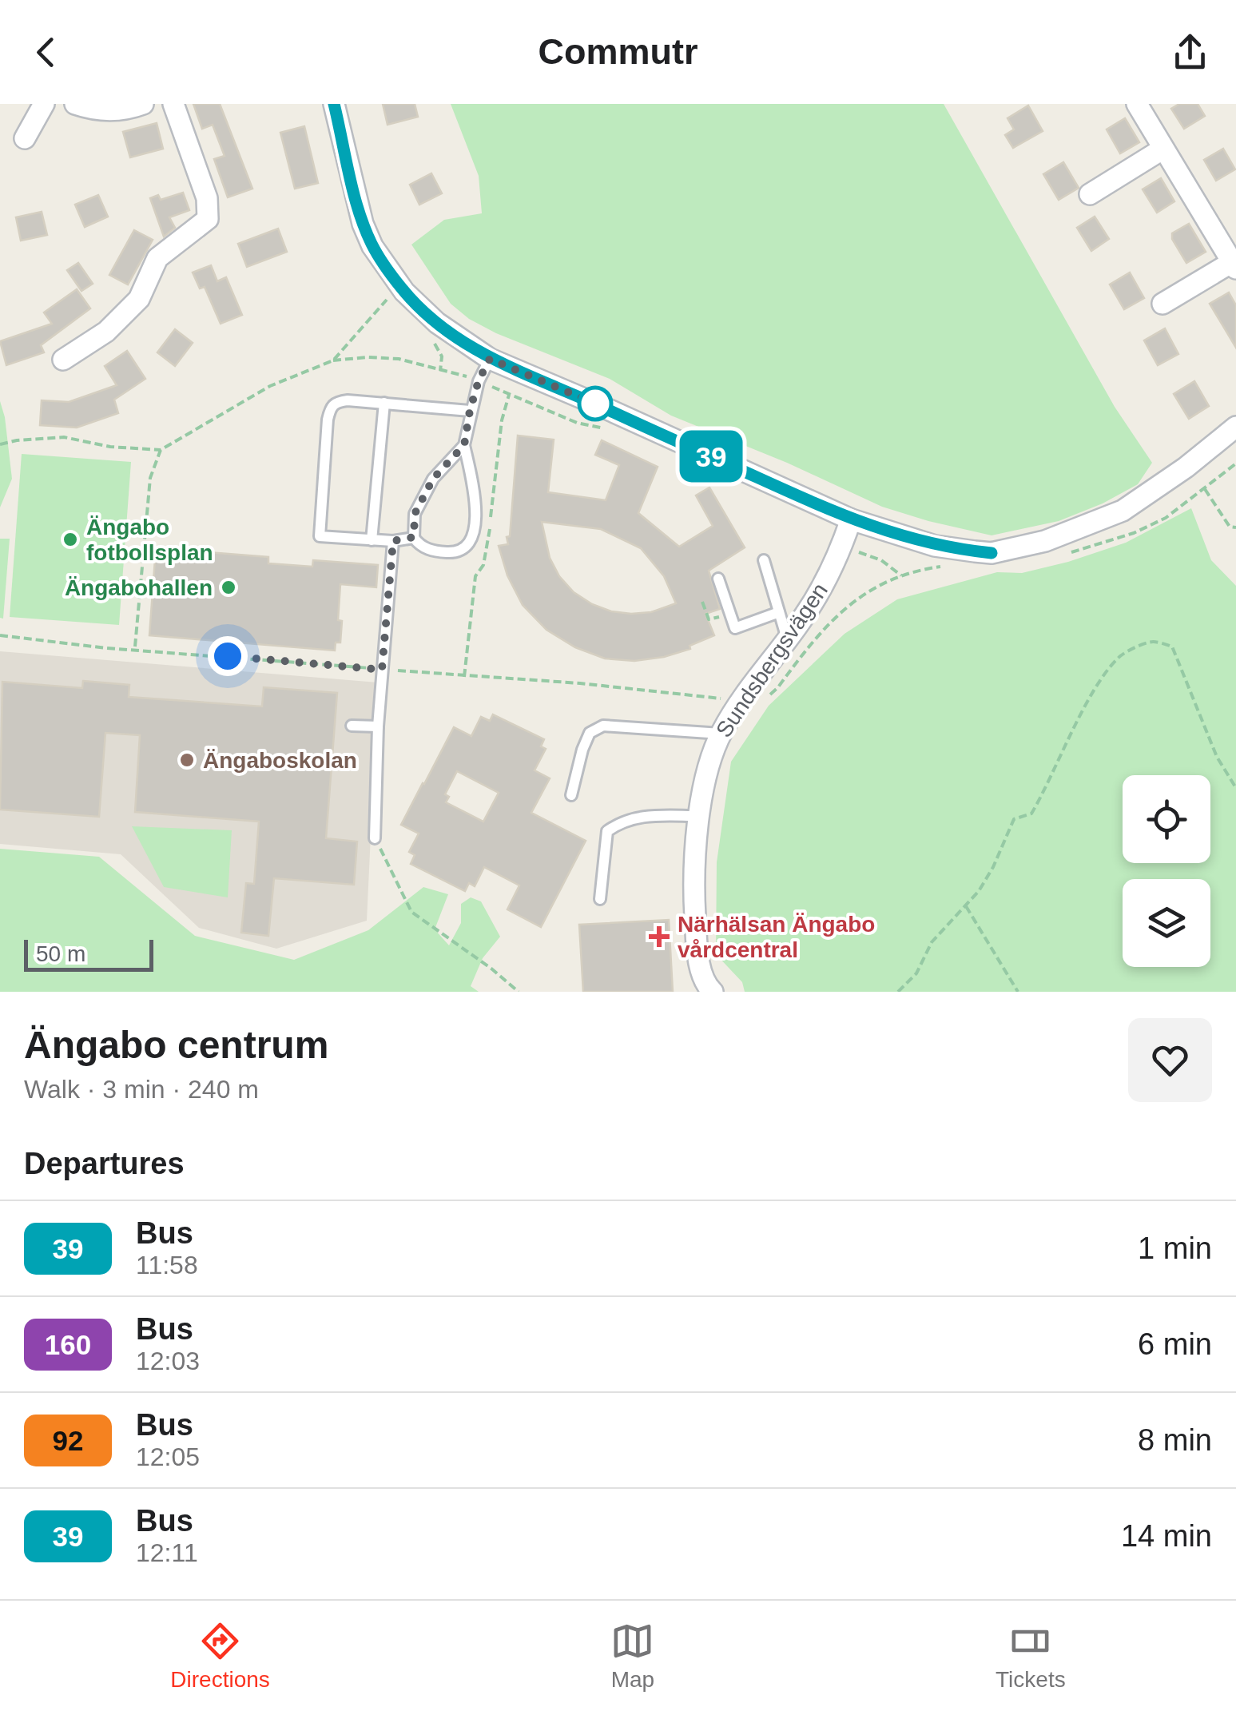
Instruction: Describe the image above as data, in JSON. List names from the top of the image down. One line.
{"streets":{"street":["Sundsbergsvägen"]},"places":{"other":["Ängabo fotbollsplan","Ängabohallen","Ängaboskolan"],"health":["Närhälsan Ängabo vårdcentral"]},"lines":["bus line 39"],"scale_bar":"50 m","page":{"header":"Commutr","on_map":"39","scale":"50 m","heading":[["Ängabo centrum","Walk · 3 min · 240 m"],"Departures"],"list":[{"mark":"39","name":"Bus","note":"11:58","value":"1 min"},{"mark":"160","name":"Bus","note":"12:03","value":"6 min"},{"mark":"92","name":"Bus","note":"12:05","value":"8 min"},{"mark":"39","name":"Bus","note":"12:11","value":"14 min"}],"tabs":["Directions","Map","Tickets"]}}
